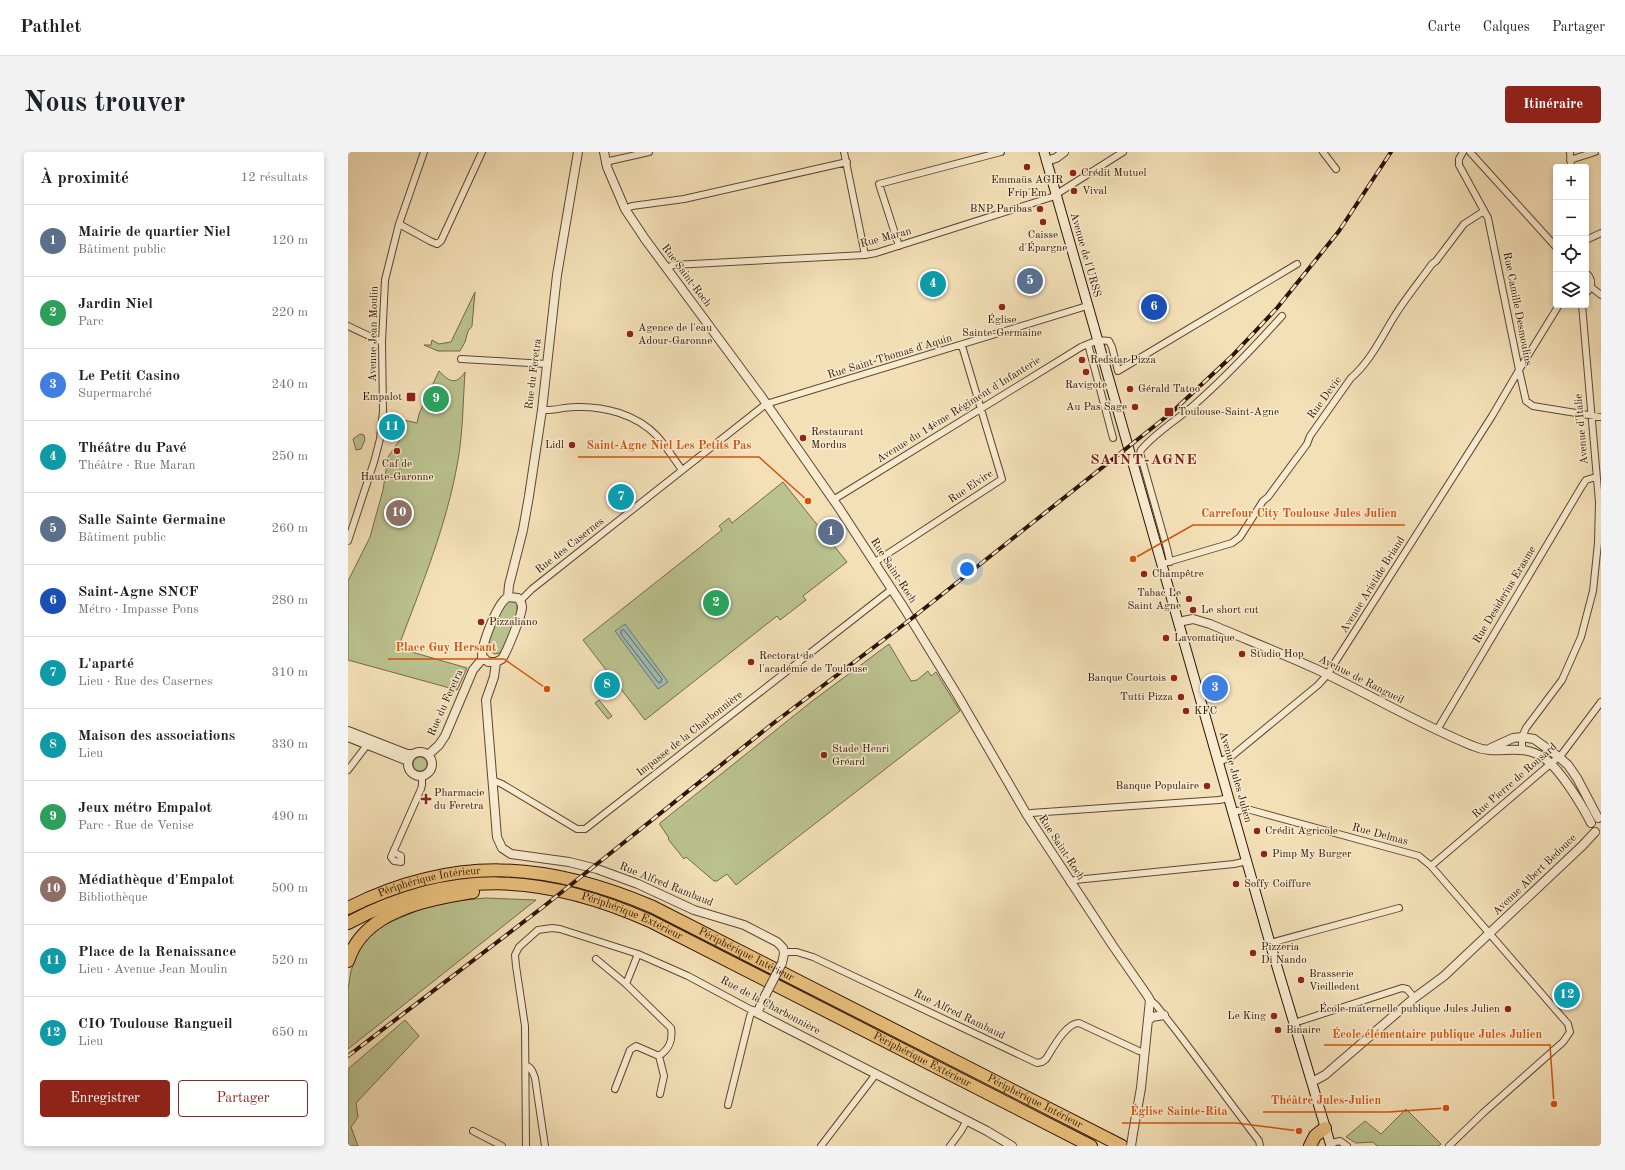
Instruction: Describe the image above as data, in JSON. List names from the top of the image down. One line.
{"streets":{"highway":["Périphérique Intérieur","Périphérique Extérieur"],"main road":["Avenue de l'URSS","Avenue Jules Julien"],"street":["Rue Maran","Rue Saint-Roch","Rue Camille Desmoulins","Avenue Jean Moulin","Rue Saint-Thomas d'Aquin","Rue du Feretra","Rue Devic","Avenue du 14ème Régiment d'Infanterie","Avenue d'Italie","Rue Elvire","Rue des Casernes","Avenue Aristide Briand","Rue Desiderius Erasme","Avenue de Rangueil","Impasse de la Charbonnière","Rue Pierre de Ronsard","Rue Delmas","Avenue Albert Bedouce","Rue Alfred Rambaud","Rue de la Charbonnière"]},"crossings":[["Rue Maran","Avenue de l'URSS"],["Rue Maran","Rue Saint-Roch"],["Avenue de l'URSS","Rue Saint-Thomas d'Aquin"],["Avenue de l'URSS","Avenue du 14ème Régiment d'Infanterie"],["Avenue de l'URSS","Avenue Jules Julien"],["Rue Saint-Roch","Rue Saint-Thomas d'Aquin"],["Rue Saint-Roch","Avenue du 14ème Régiment d'Infanterie"],["Rue Saint-Roch","Rue Elvire"],["Rue Saint-Roch","Rue des Casernes"],["Rue Saint-Roch","Impasse de la Charbonnière"],["Rue Camille Desmoulins","Rue Devic"],["Rue Camille Desmoulins","Avenue d'Italie"],["Rue Camille Desmoulins","Avenue Aristide Briand"],["Rue Saint-Thomas d'Aquin","Rue Elvire"],["Rue Saint-Thomas d'Aquin","Rue des Casernes"],["Rue Devic","Avenue Jules Julien"],["Avenue du 14ème Régiment d'Infanterie","Rue Elvire"],["Avenue d'Italie","Rue Desiderius Erasme"],["Avenue Aristide Briand","Avenue de Rangueil"],["Avenue Aristide Briand","Avenue Jules Julien"],["Rue Desiderius Erasme","Avenue de Rangueil"],["Avenue de Rangueil","Avenue Jules Julien"],["Avenue de Rangueil","Rue Pierre de Ronsard"],["Avenue de Rangueil","Avenue Albert Bedouce"],["Impasse de la Charbonnière","Rue Alfred Rambaud"],["Avenue Jules Julien","Rue Delmas"],["Avenue Jules Julien","Avenue Albert Bedouce"],["Rue Pierre de Ronsard","Rue Delmas"],["Rue Delmas","Avenue Albert Bedouce"]],"districts":["SAINT-AGNE"],"places":{"other":["Emmaüs AGIR Frip'Em","Crédit Mutuel","Vival","BNP Paribas","Caisse d'Épargne","Église Sainte-Germaine","Agence de l'eau Adour-Garonne","Redstar Pizza","Ravigote","Gérald Tatoo","Au Pas Sage","Restaurant Mordus","Lidl","Caf de Haute-Garonne","Saint-Agne Niel Les Petits Pas","Carrefour City Toulouse Jules Julien","Champêtre","Tabac Le Saint Agne","Le short cut","Pizzaliano","Lavomatique","Studio Hop","Rectorat de l'académie de Toulouse","Banque Courtois","Place Guy Hersant","Tutti Pizza","KFC","Stade Henri Gréard","Banque Populaire","Crédit Agricole","Pimp My Burger","Soffy Coiffure","Pizzeria Di Nando","Brasserie Vieilledent","École maternelle publique Jules Julien","Le King","Binaire","École élémentaire publique Jules Julien","Théâtre Jules-Julien","Église Sainte-Rita"],"transit":["Empalot","Toulouse-Saint-Agne"],"health":["Pharmacie du Feretra"]},"page":{"header":"Pathlet","nav":["Carte","Calques","Partager"],"buttons":["Itinéraire",["Enregistrer","Partager"]],"title":"Nous trouver","heading":["À proximité","12 résultats"],"map_buttons":["+","−"],"list":[{"mark":"1","name":"Mairie de quartier Niel","note":"Bâtiment public","value":"120 m"},{"mark":"2","name":"Jardin Niel","note":"Parc","value":"220 m"},{"mark":"3","name":"Le Petit Casino","note":"Supermarché","value":"240 m"},{"mark":"4","name":"Théâtre du Pavé","note":"Théâtre · Rue Maran","value":"250 m"},{"mark":"5","name":"Salle Sainte Germaine","note":"Bâtiment public","value":"260 m"},{"mark":"6","name":"Saint-Agne SNCF","note":"Métro · Impasse Pons","value":"280 m"},{"mark":"7","name":"L'aparté","note":"Lieu · Rue des Casernes","value":"310 m"},{"mark":"8","name":"Maison des associations","note":"Lieu","value":"330 m"},{"mark":"9","name":"Jeux métro Empalot","note":"Parc · Rue de Venise","value":"490 m"},{"mark":"10","name":"Médiathèque d'Empalot","note":"Bibliothèque","value":"500 m"},{"mark":"11","name":"Place de la Renaissance","note":"Lieu · Avenue Jean Moulin","value":"520 m"},{"mark":"12","name":"CIO Toulouse Rangueil","note":"Lieu","value":"650 m"}],"pins":["5","4","6","9","11","7","10","1","2","8","3","12"]}}
